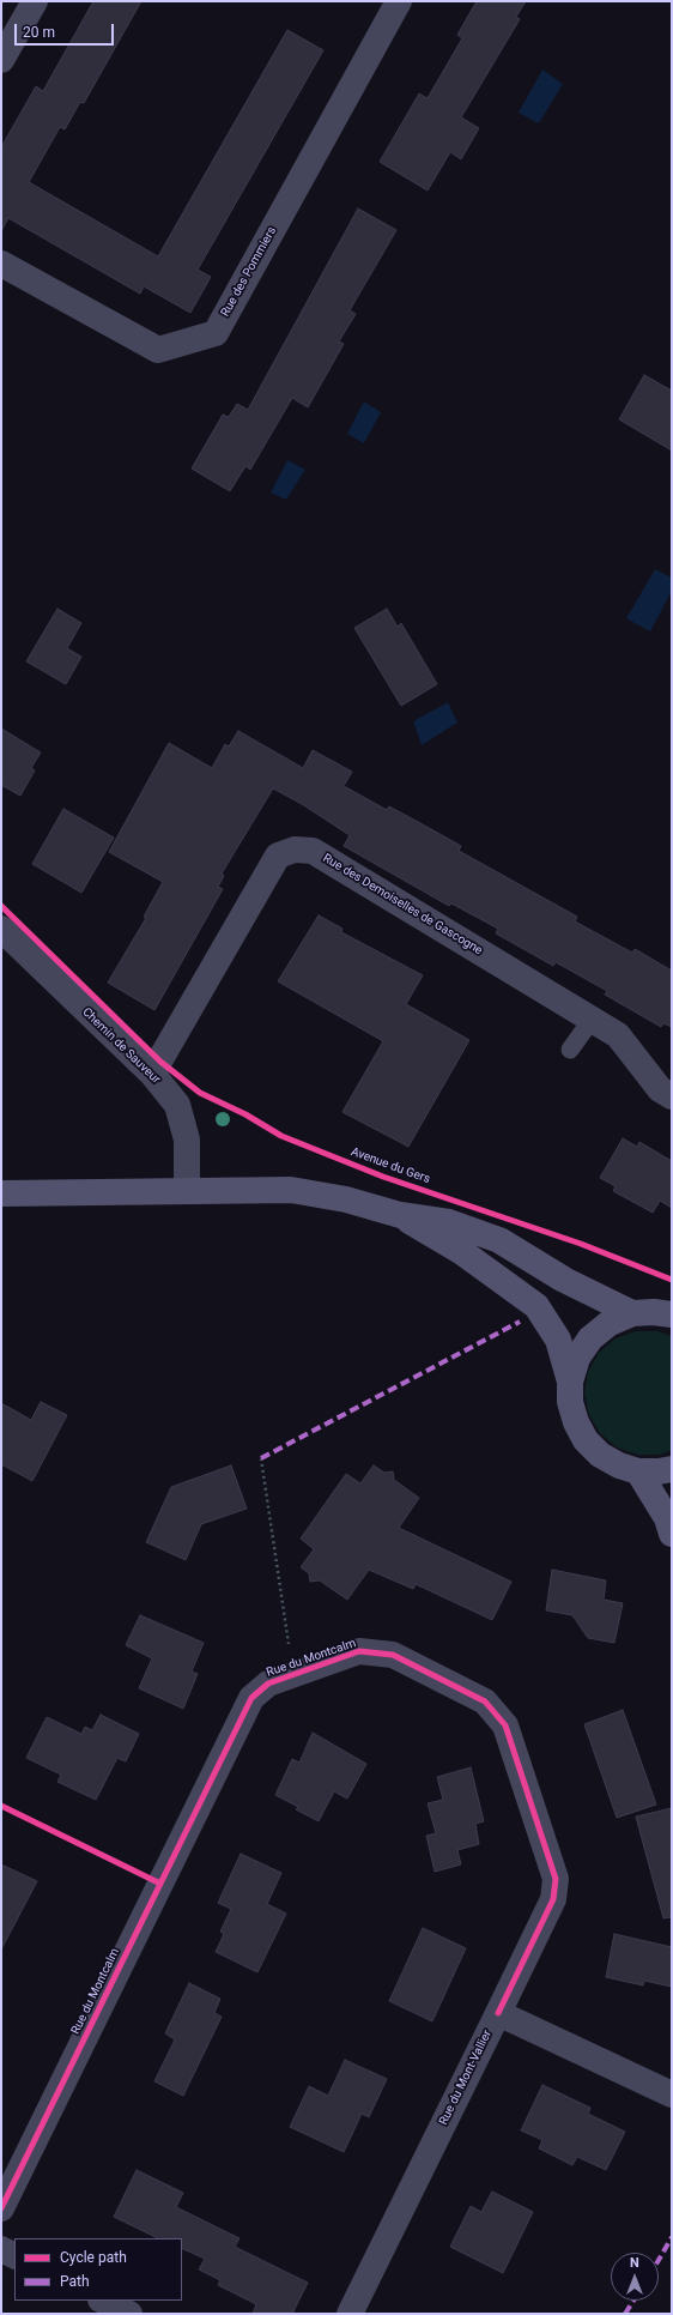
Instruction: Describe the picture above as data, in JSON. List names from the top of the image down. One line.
{"streets":{"street":["Rue des Pommiers","Rue des Demoiselles de Gascogne","Chemin de Sauveur","Rue du Montcalm","Rue du Mont-Vallier"],"cycle path":["Avenue du Gers"]},"crossings":[["Rue des Demoiselles de Gascogne","Chemin de Sauveur"],["Rue du Montcalm","Rue du Mont-Vallier"]],"legend":["Cycle path","Path"],"scale_bar":"20 m","north":"top"}
